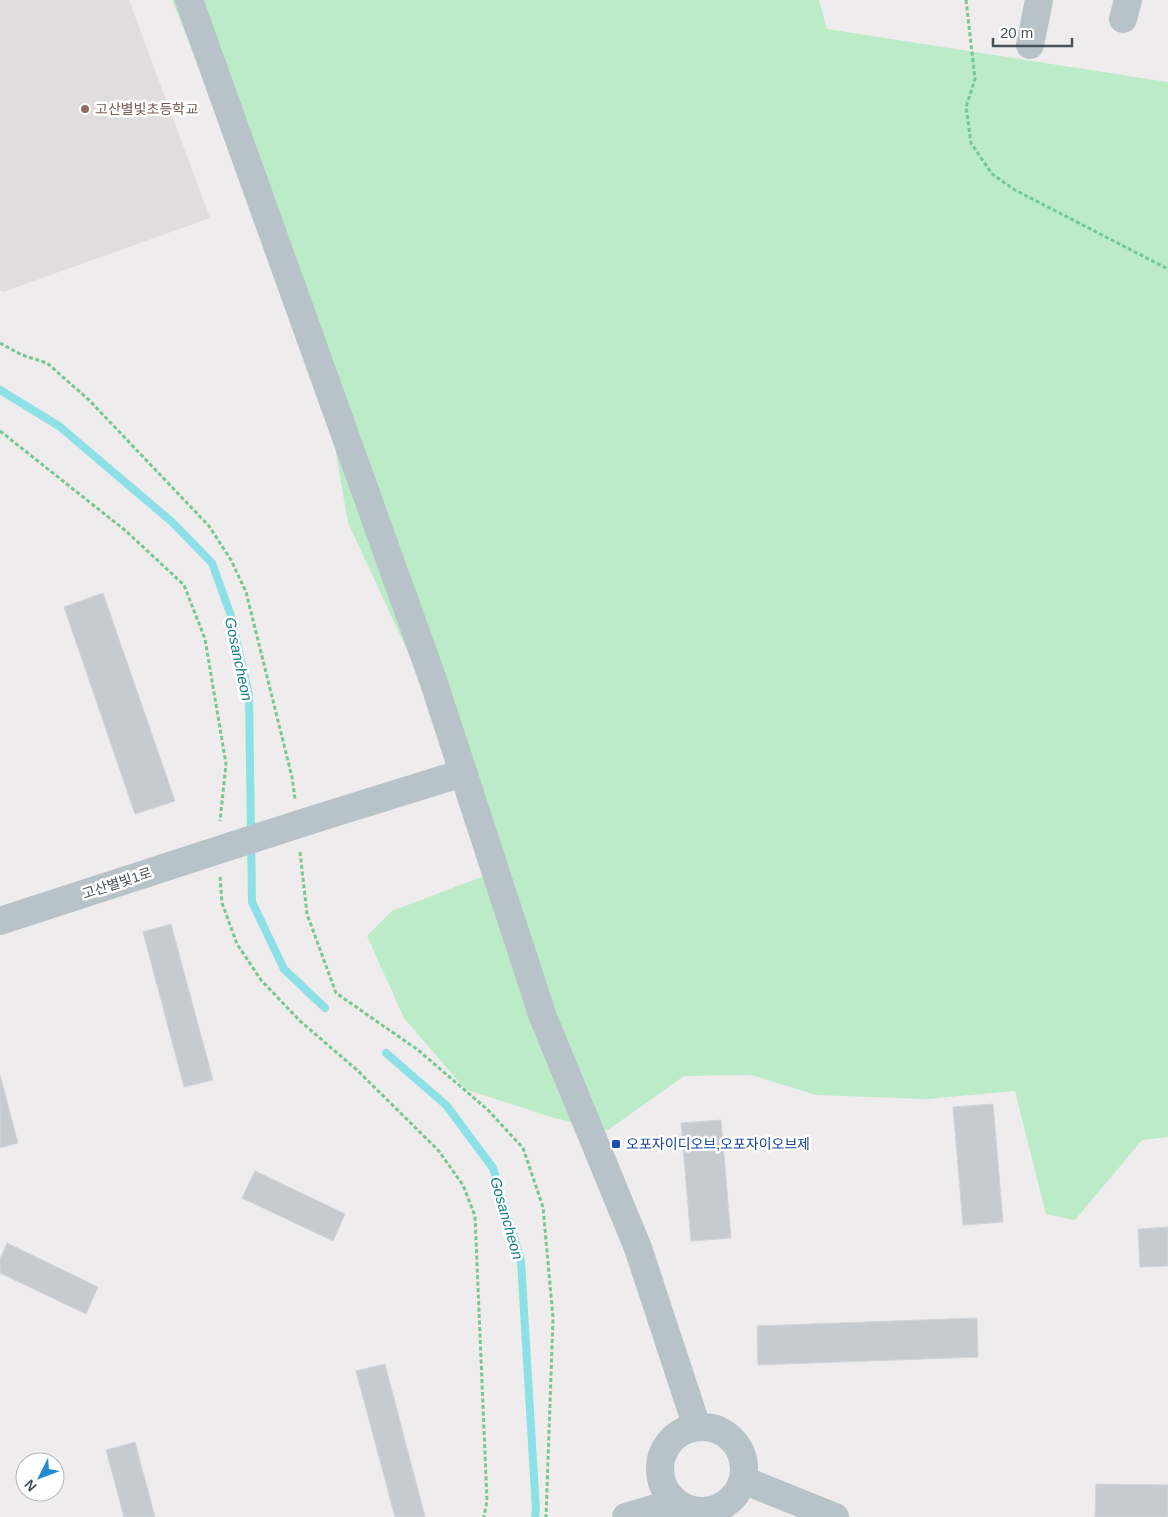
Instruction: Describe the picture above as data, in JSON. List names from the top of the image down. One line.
{"streets":{"street":["고산별빛1로"]},"water":["Gosancheon"],"places":{"other":["고산별빛초등학교"],"transit":["오포자이디오브,오포자이오브제"]},"scale_bar":"20 m","north":"bottom left"}
